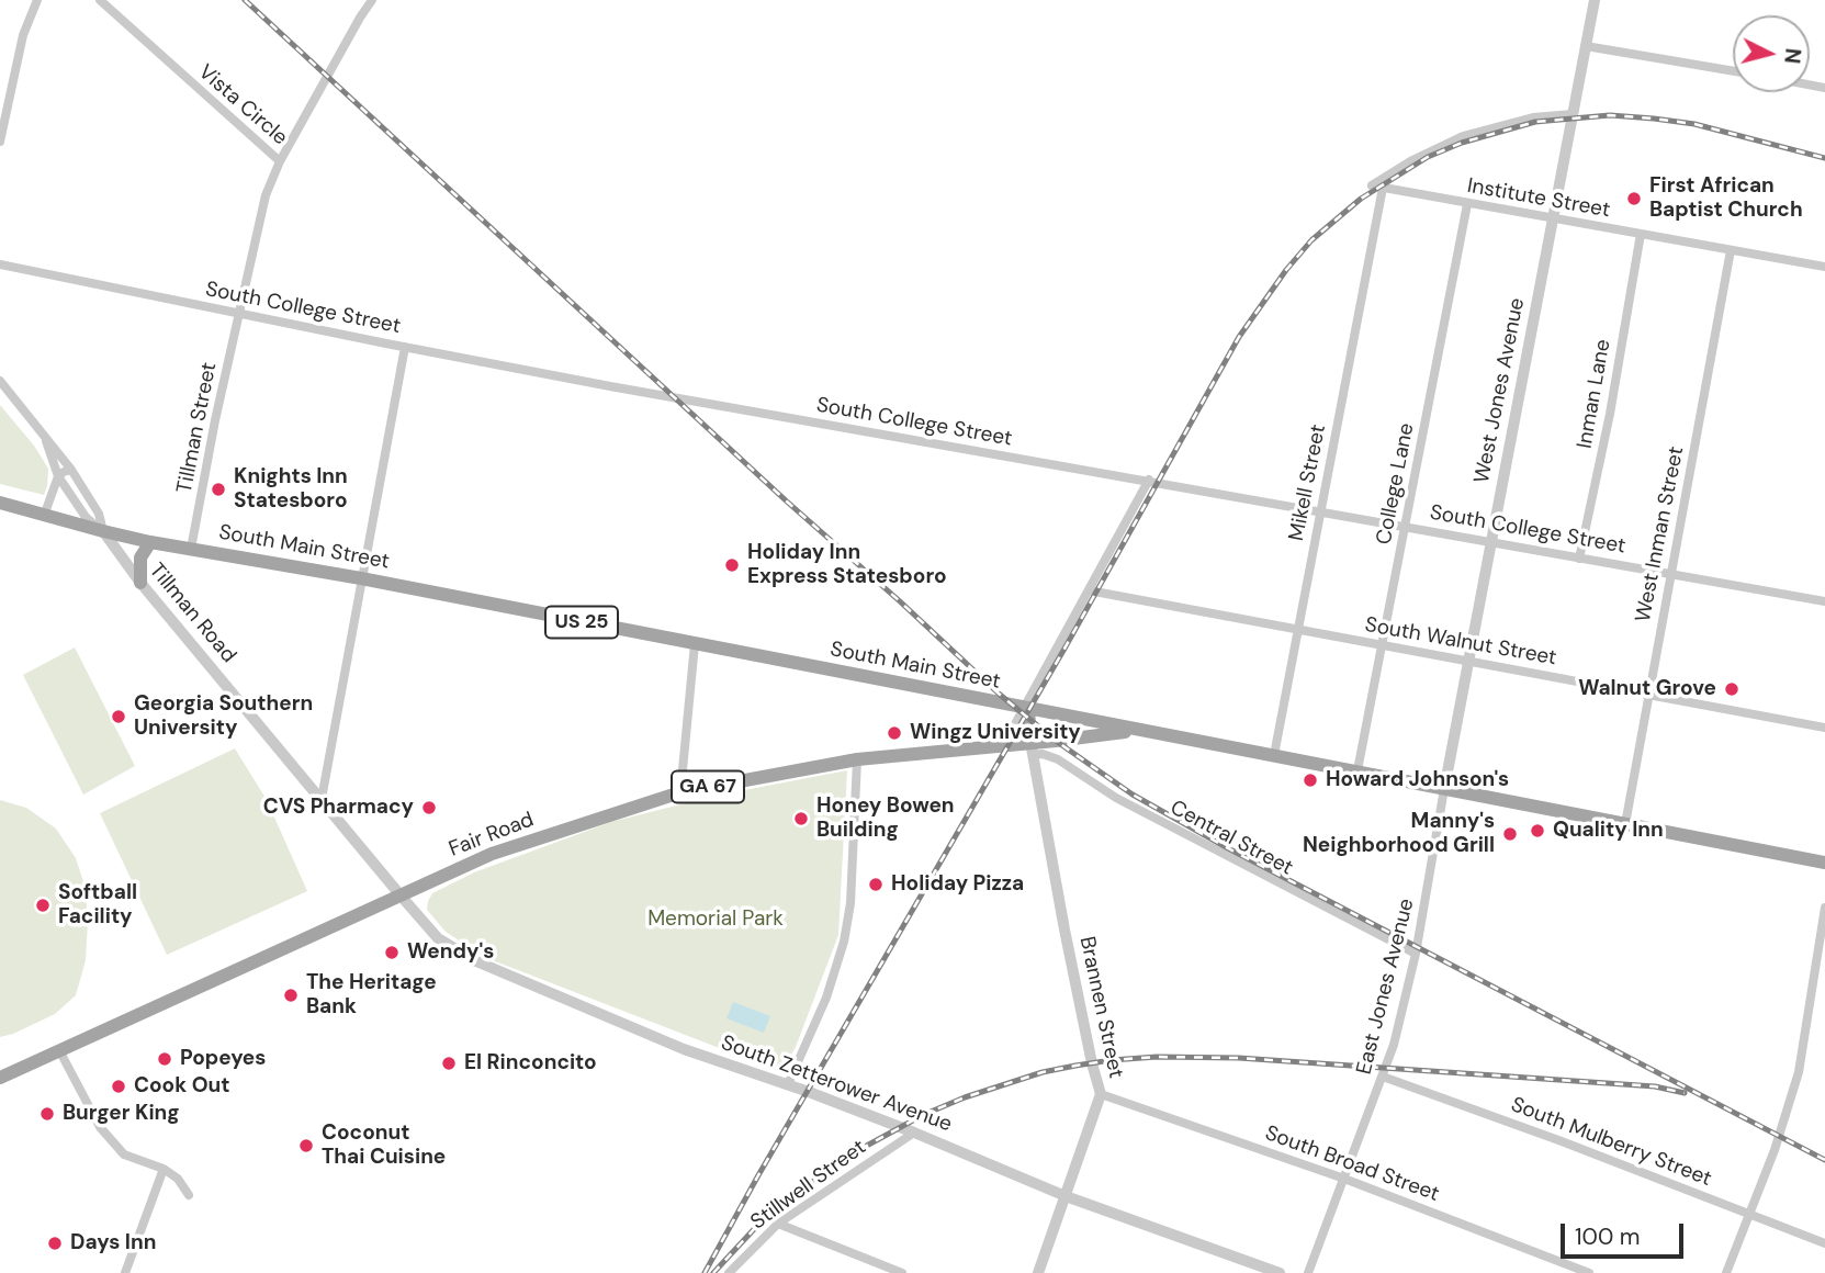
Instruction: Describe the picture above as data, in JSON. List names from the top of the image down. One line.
{"streets":{"main road":["South Main Street","US 25","GA 67","Fair Road"],"street":["Vista Circle","Institute Street","South College Street","West Jones Avenue","Inman Lane","Tillman Street","Mikell Street","College Lane","West Inman Street","Tillman Road","South Walnut Street","Central Street","East Jones Avenue","Brannen Street","South Zetterower Avenue","South Mulberry Street","South Broad Street","Stillwell Street"]},"crossings":[["Vista Circle","South College Street"],["Vista Circle","Tillman Street"],["Institute Street","West Jones Avenue"],["Institute Street","Inman Lane"],["Institute Street","Mikell Street"],["Institute Street","College Lane"],["Institute Street","West Inman Street"],["South College Street","West Jones Avenue"],["South College Street","Inman Lane"],["South College Street","Tillman Street"],["South College Street","Mikell Street"],["South College Street","College Lane"],["South College Street","West Inman Street"],["West Jones Avenue","South Main Street"],["West Jones Avenue","South Walnut Street"],["West Jones Avenue","East Jones Avenue"],["Tillman Street","South Main Street"],["Mikell Street","South Main Street"],["Mikell Street","South Walnut Street"],["College Lane","South Main Street"],["College Lane","South Walnut Street"],["West Inman Street","South Main Street"],["West Inman Street","South Walnut Street"],["South Main Street","Tillman Road"],["South Main Street","GA 67"],["South Main Street","East Jones Avenue"],["Tillman Road","Fair Road"],["Tillman Road","South Zetterower Avenue"],["GA 67","Fair Road"],["GA 67","Central Street"],["GA 67","Brannen Street"],["Fair Road","Central Street"],["Fair Road","Brannen Street"],["Fair Road","South Zetterower Avenue"],["Central Street","East Jones Avenue"],["Central Street","Brannen Street"],["East Jones Avenue","South Mulberry Street"],["East Jones Avenue","South Broad Street"],["Brannen Street","South Zetterower Avenue"],["Brannen Street","South Broad Street"],["South Zetterower Avenue","Stillwell Street"]],"parks":["Memorial Park"],"places":["First African Baptist Church","Knights Inn Statesboro","Holiday Inn Express Statesboro","Walnut Grove","Georgia Southern University","Wingz University","Howard Johnson's","CVS Pharmacy","Honey Bowen Building","Quality Inn","Manny's Neighborhood Grill","Holiday Pizza","Softball Facility","Wendy's","The Heritage Bank","Popeyes","El Rinconcito","Cook Out","Burger King","Coconut Thai Cuisine","Days Inn"],"scale_bar":"100 m","north":"right"}
